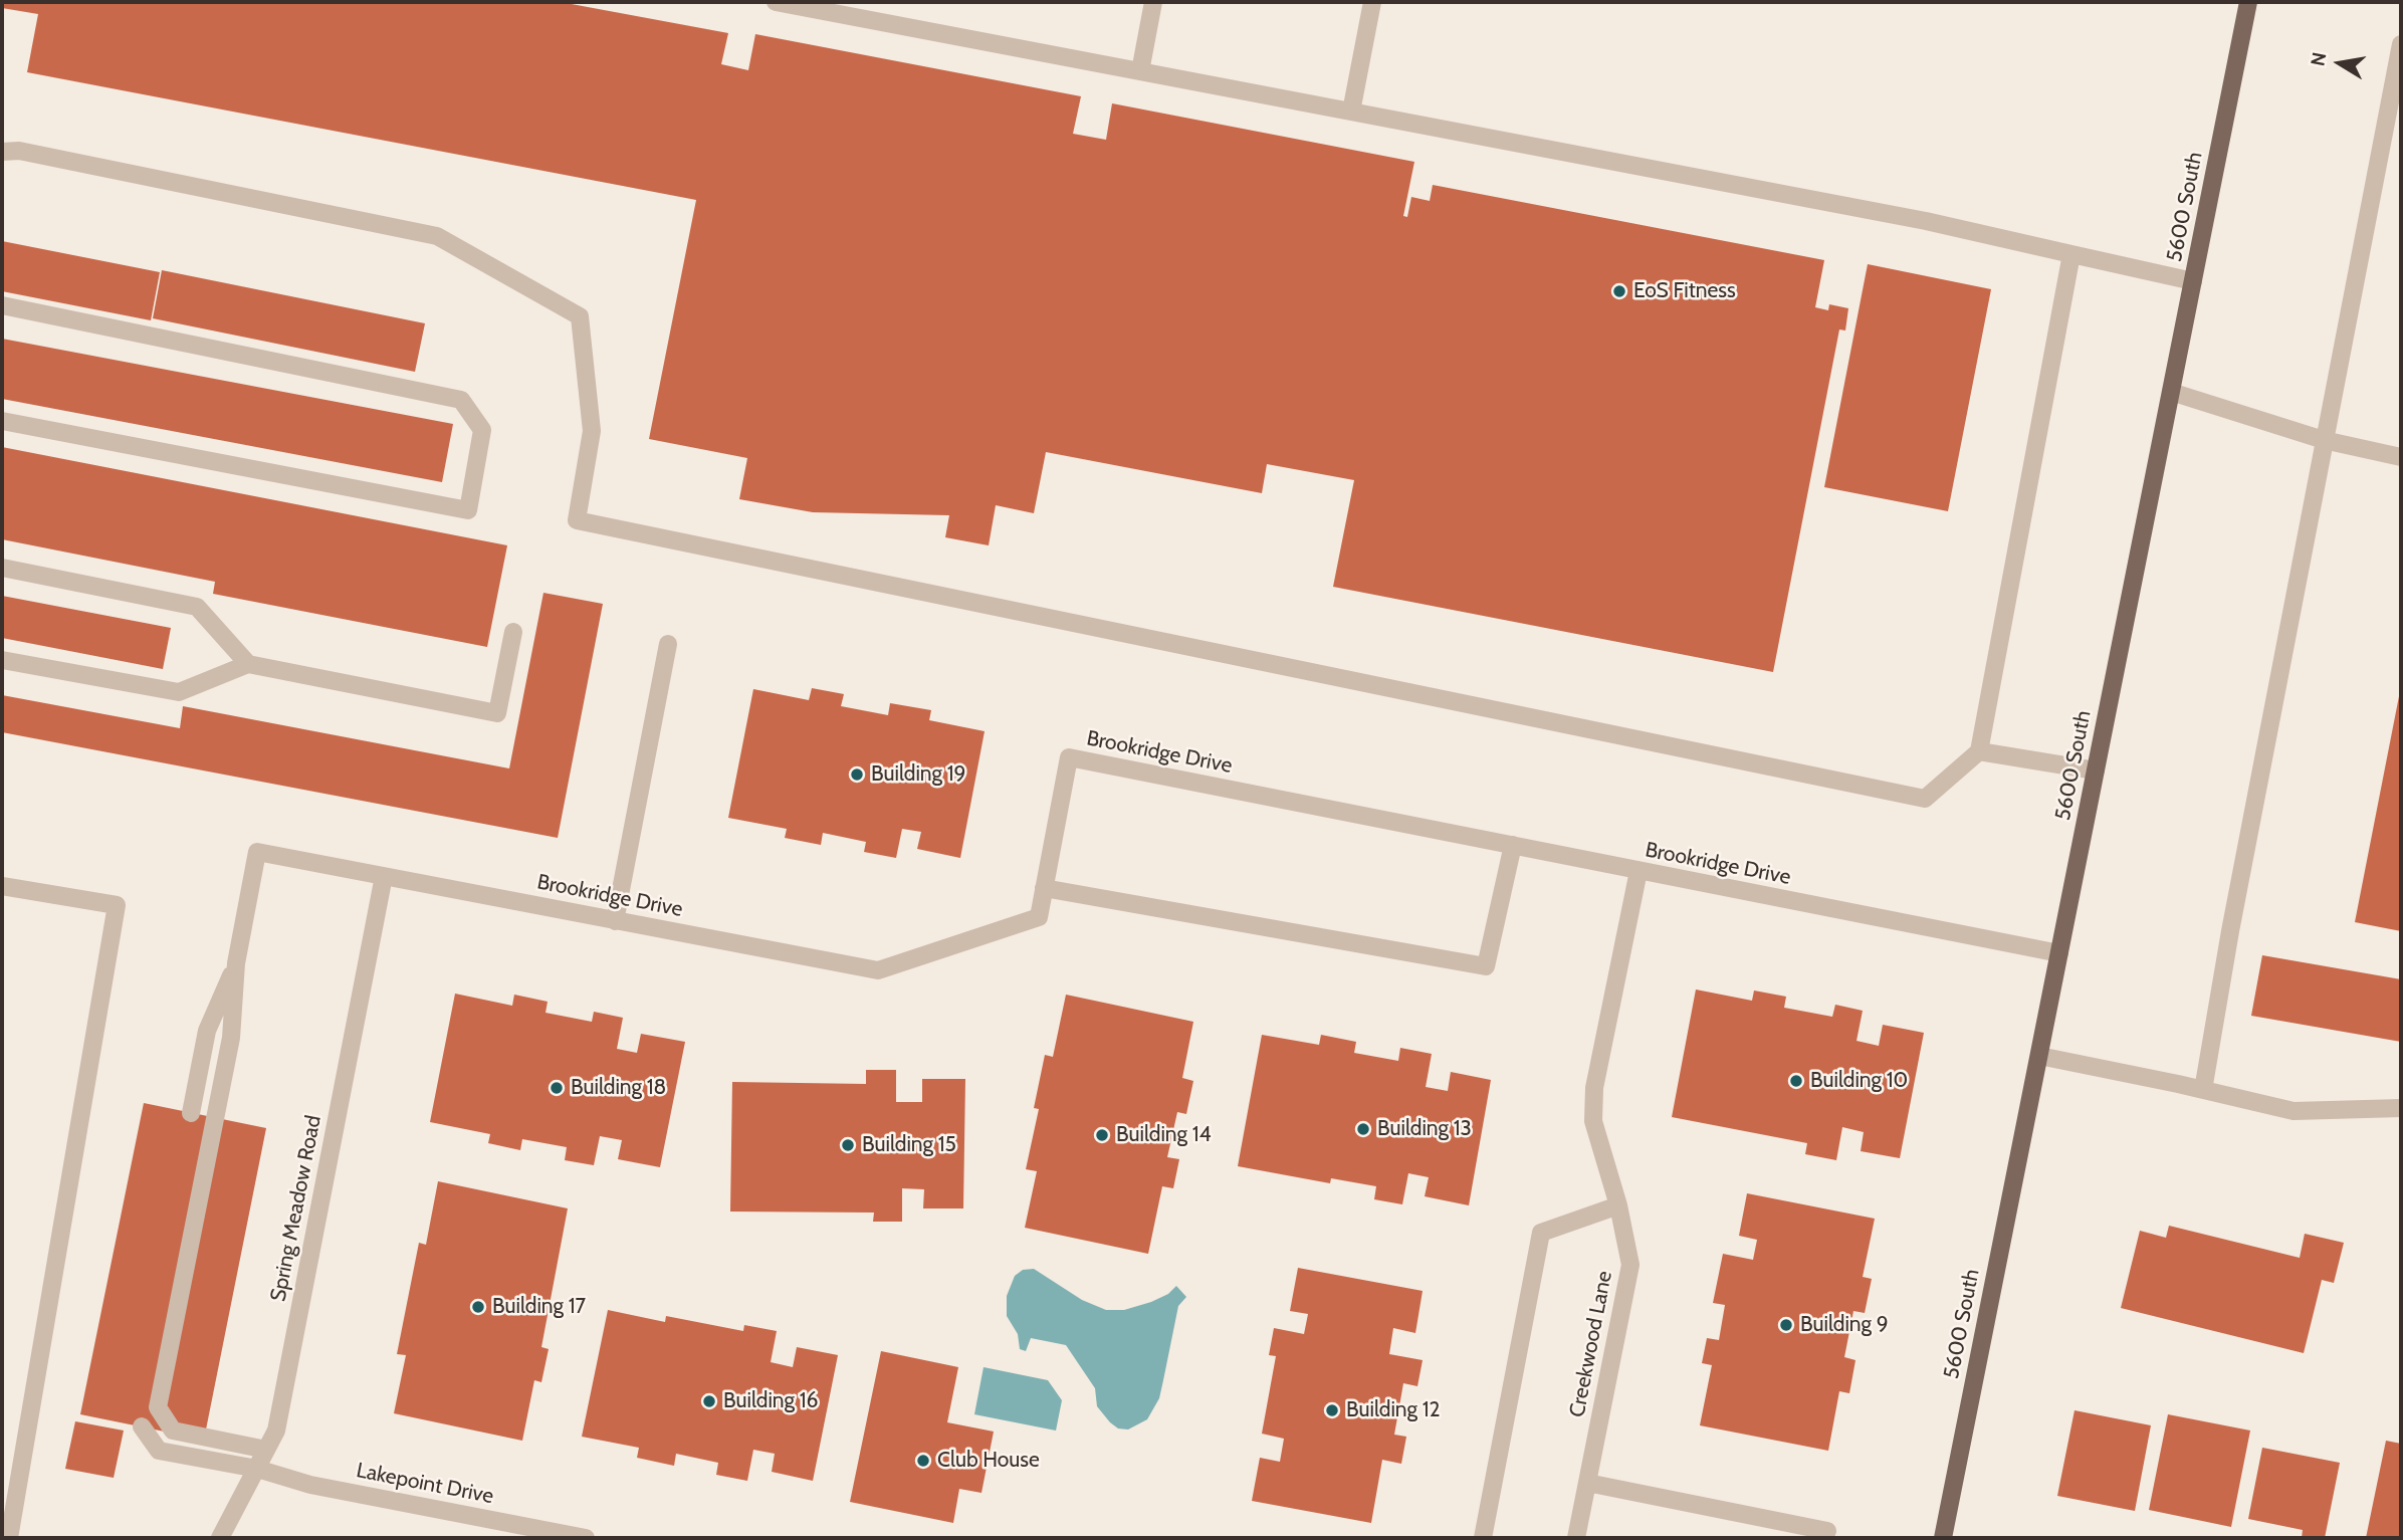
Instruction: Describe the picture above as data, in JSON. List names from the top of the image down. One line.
{"streets":{"main road":["5600 South"],"street":["Brookridge Drive","Spring Meadow Road","Creekwood Lane","Lakepoint Drive"]},"crossings":[["5600 South","Brookridge Drive"],["Brookridge Drive","Spring Meadow Road"],["Brookridge Drive","Creekwood Lane"],["Spring Meadow Road","Lakepoint Drive"]],"places":["EoS Fitness","Building 19","Building 10","Building 18","Building 13","Building 14","Building 15","Building 17","Building 9","Building 16","Building 12","Club House"],"north":"left"}
